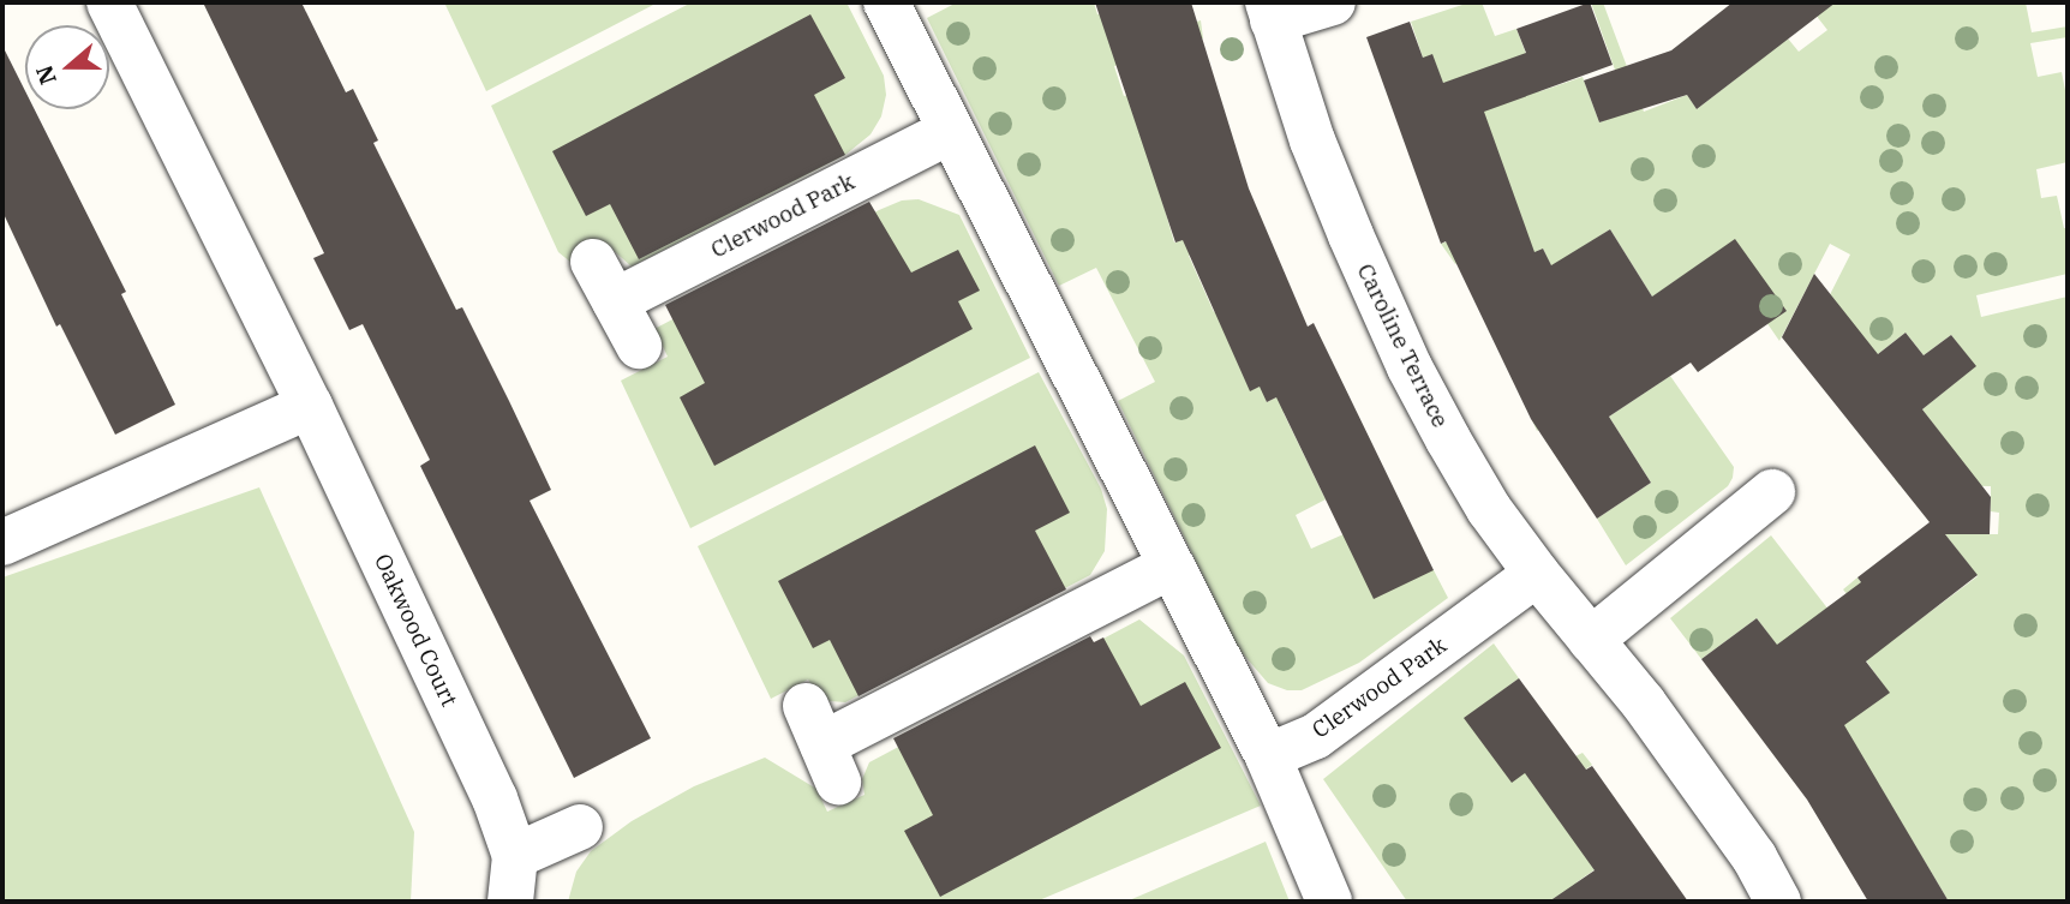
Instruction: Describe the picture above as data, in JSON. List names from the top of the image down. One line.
{"streets":{"street":["Clerwood Park","Caroline Terrace","Oakwood Court"]},"crossings":[["Clerwood Park","Caroline Terrace"]],"north":"left"}
